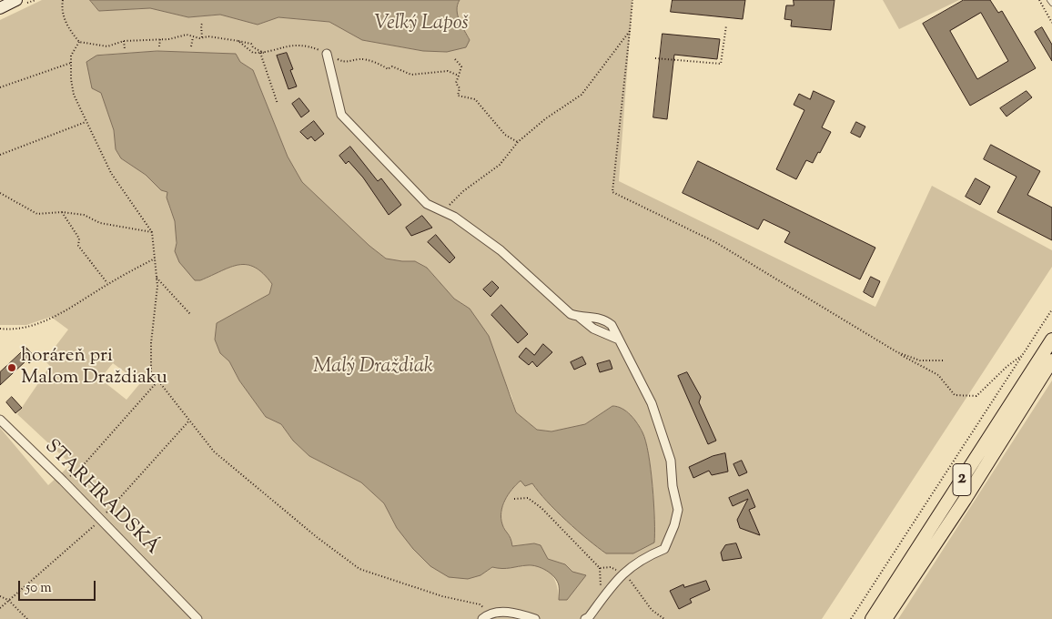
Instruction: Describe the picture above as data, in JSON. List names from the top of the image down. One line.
{"streets":{"main road":["2"],"street":["STARHRADSKÁ"]},"water":["Veľký Lapoš","Malý Draždiak"],"places":["horáreň pri Malom Draždiaku"],"scale_bar":"50 m"}
